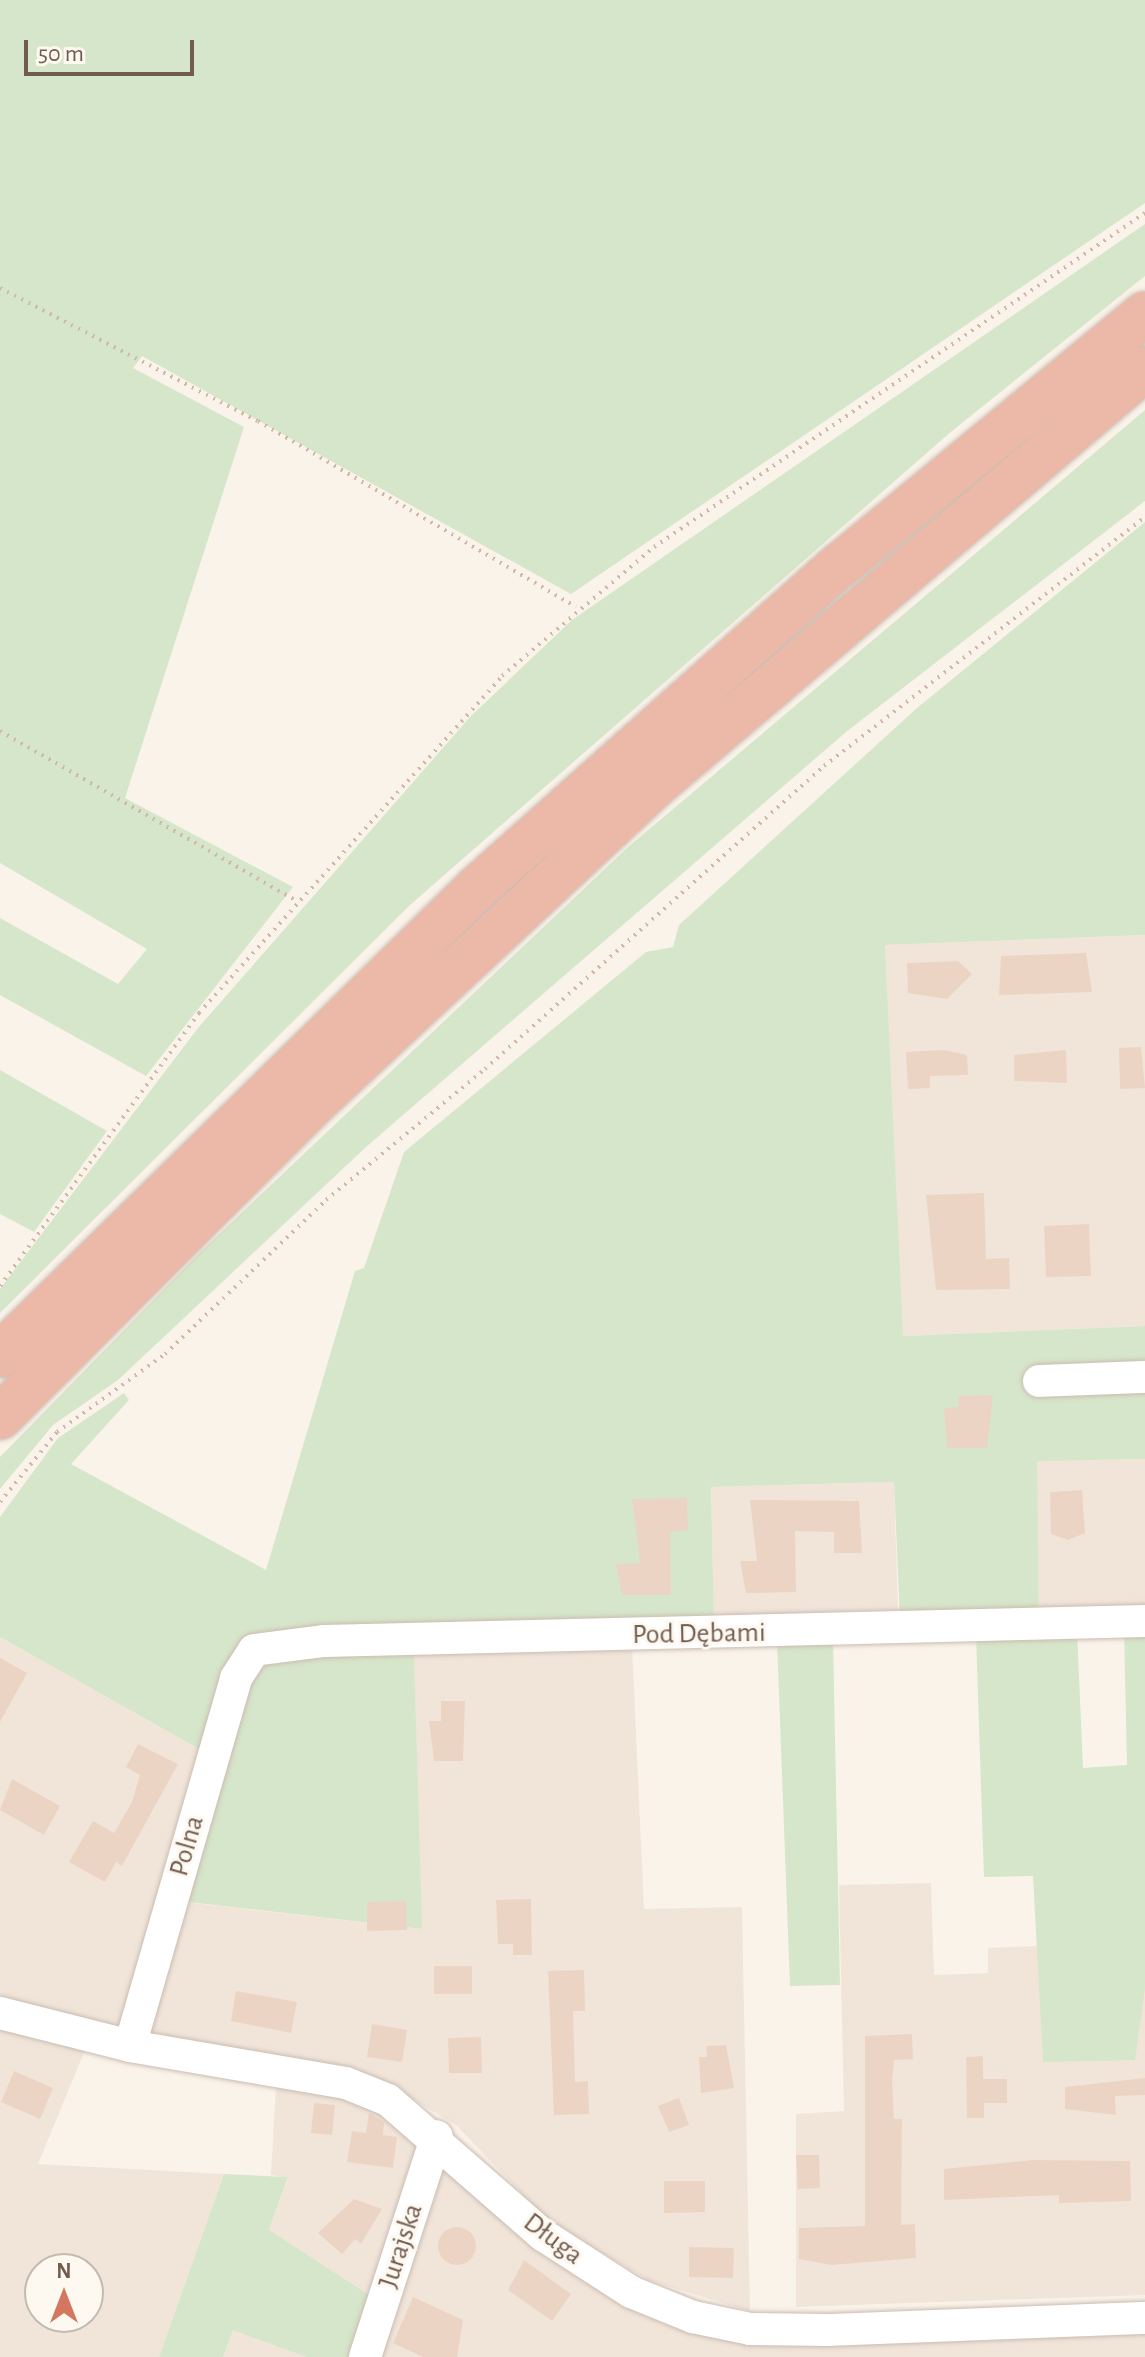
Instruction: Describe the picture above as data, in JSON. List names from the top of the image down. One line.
{"streets":{"street":["Pod Dębami","Polna","Długa","Jurajska"]},"crossings":[["Pod Dębami","Polna"],["Polna","Długa"],["Długa","Jurajska"]],"scale_bar":"50 m","north":"top"}
